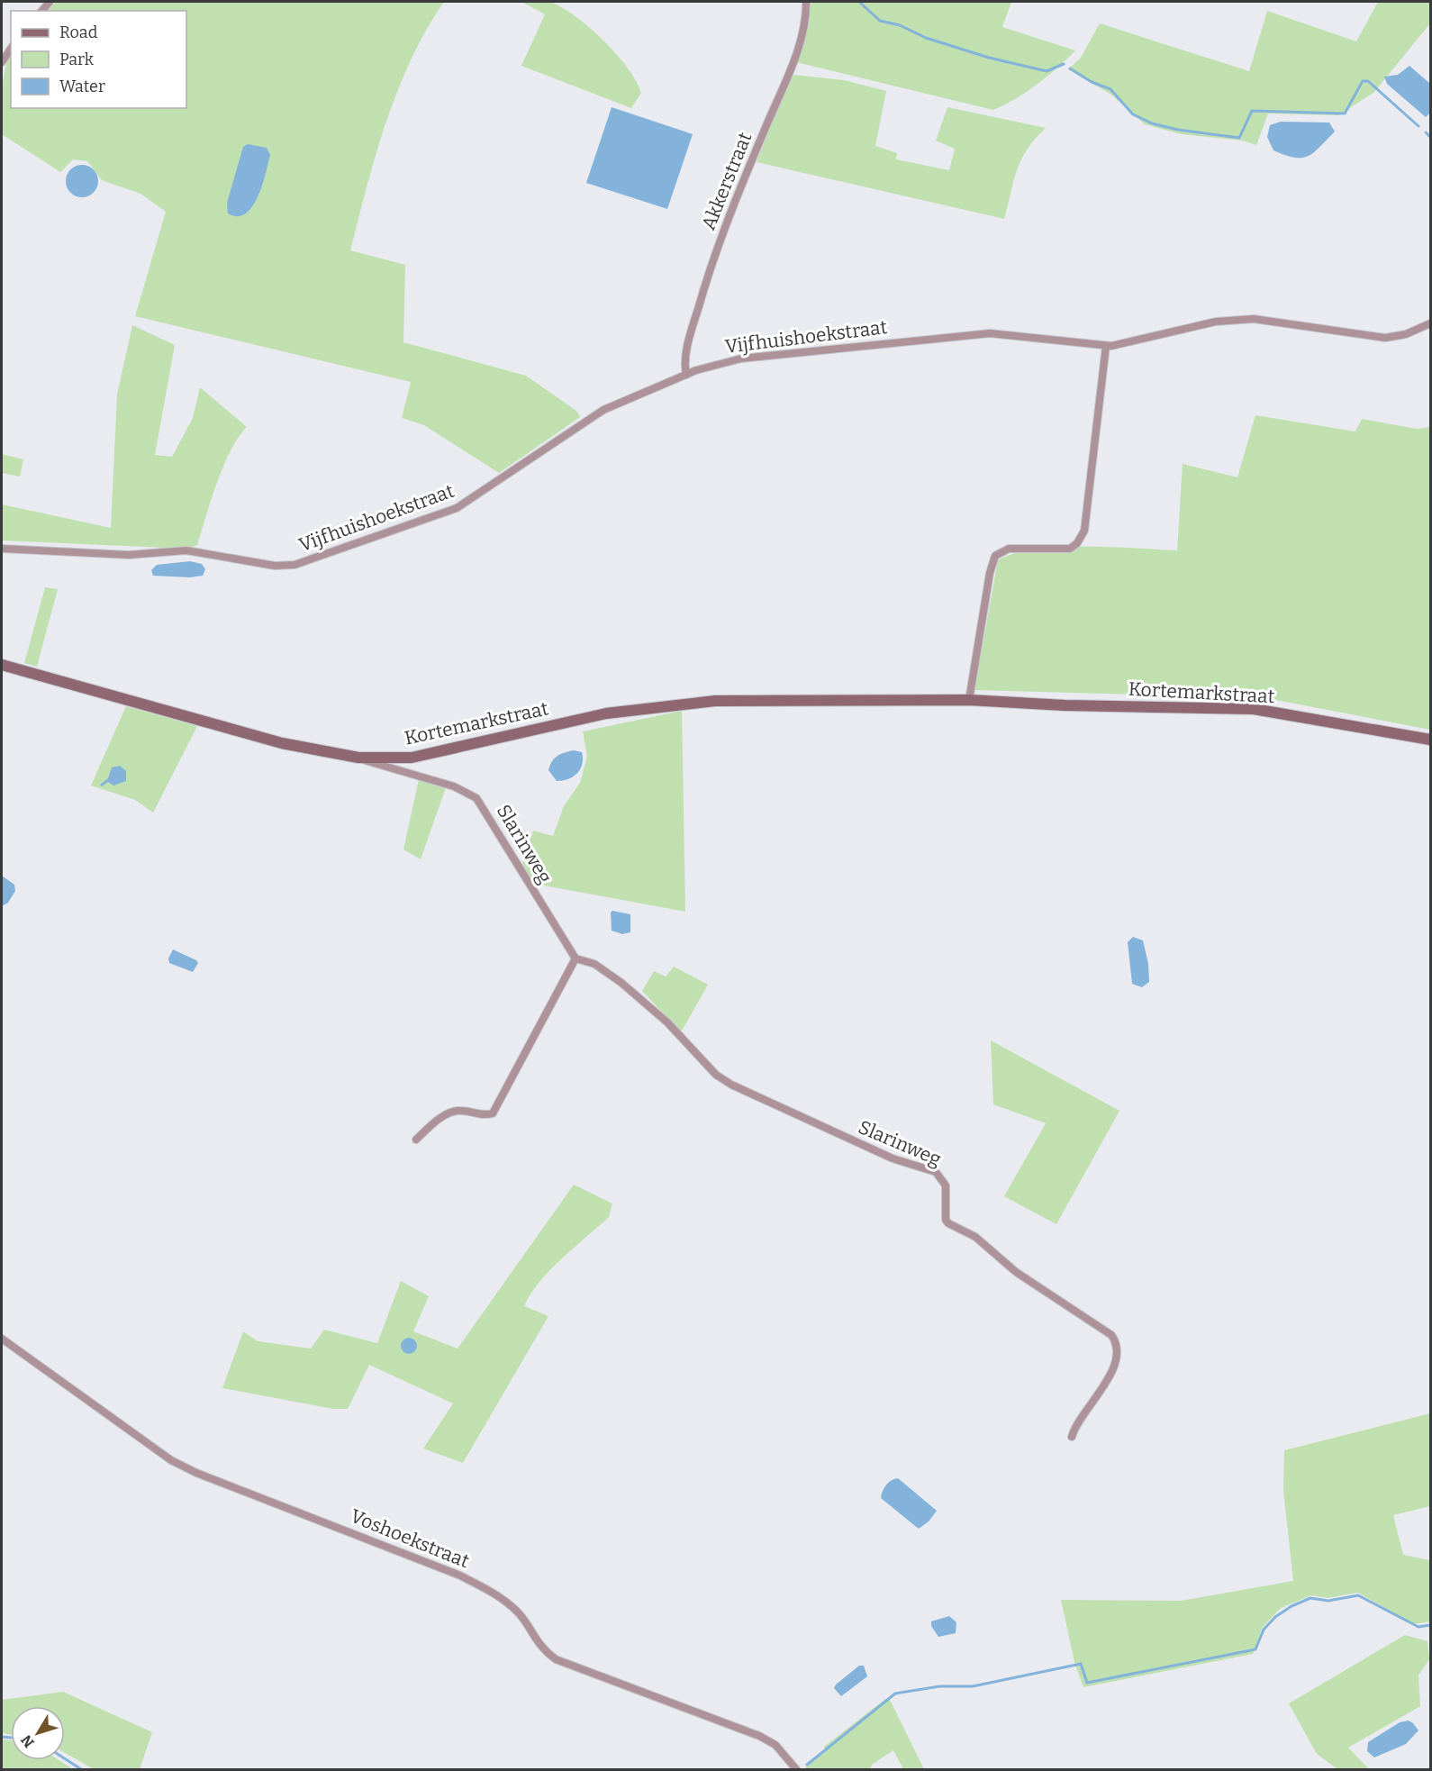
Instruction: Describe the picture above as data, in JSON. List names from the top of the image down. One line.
{"streets":{"street":["Akkerstraat","Vijfhuishoekstraat","Kortemarkstraat","Slarinweg","Voshoekstraat"]},"crossings":[["Akkerstraat","Vijfhuishoekstraat"],["Kortemarkstraat","Slarinweg"]],"legend":["Road","Park","Water"],"north":"bottom left"}
